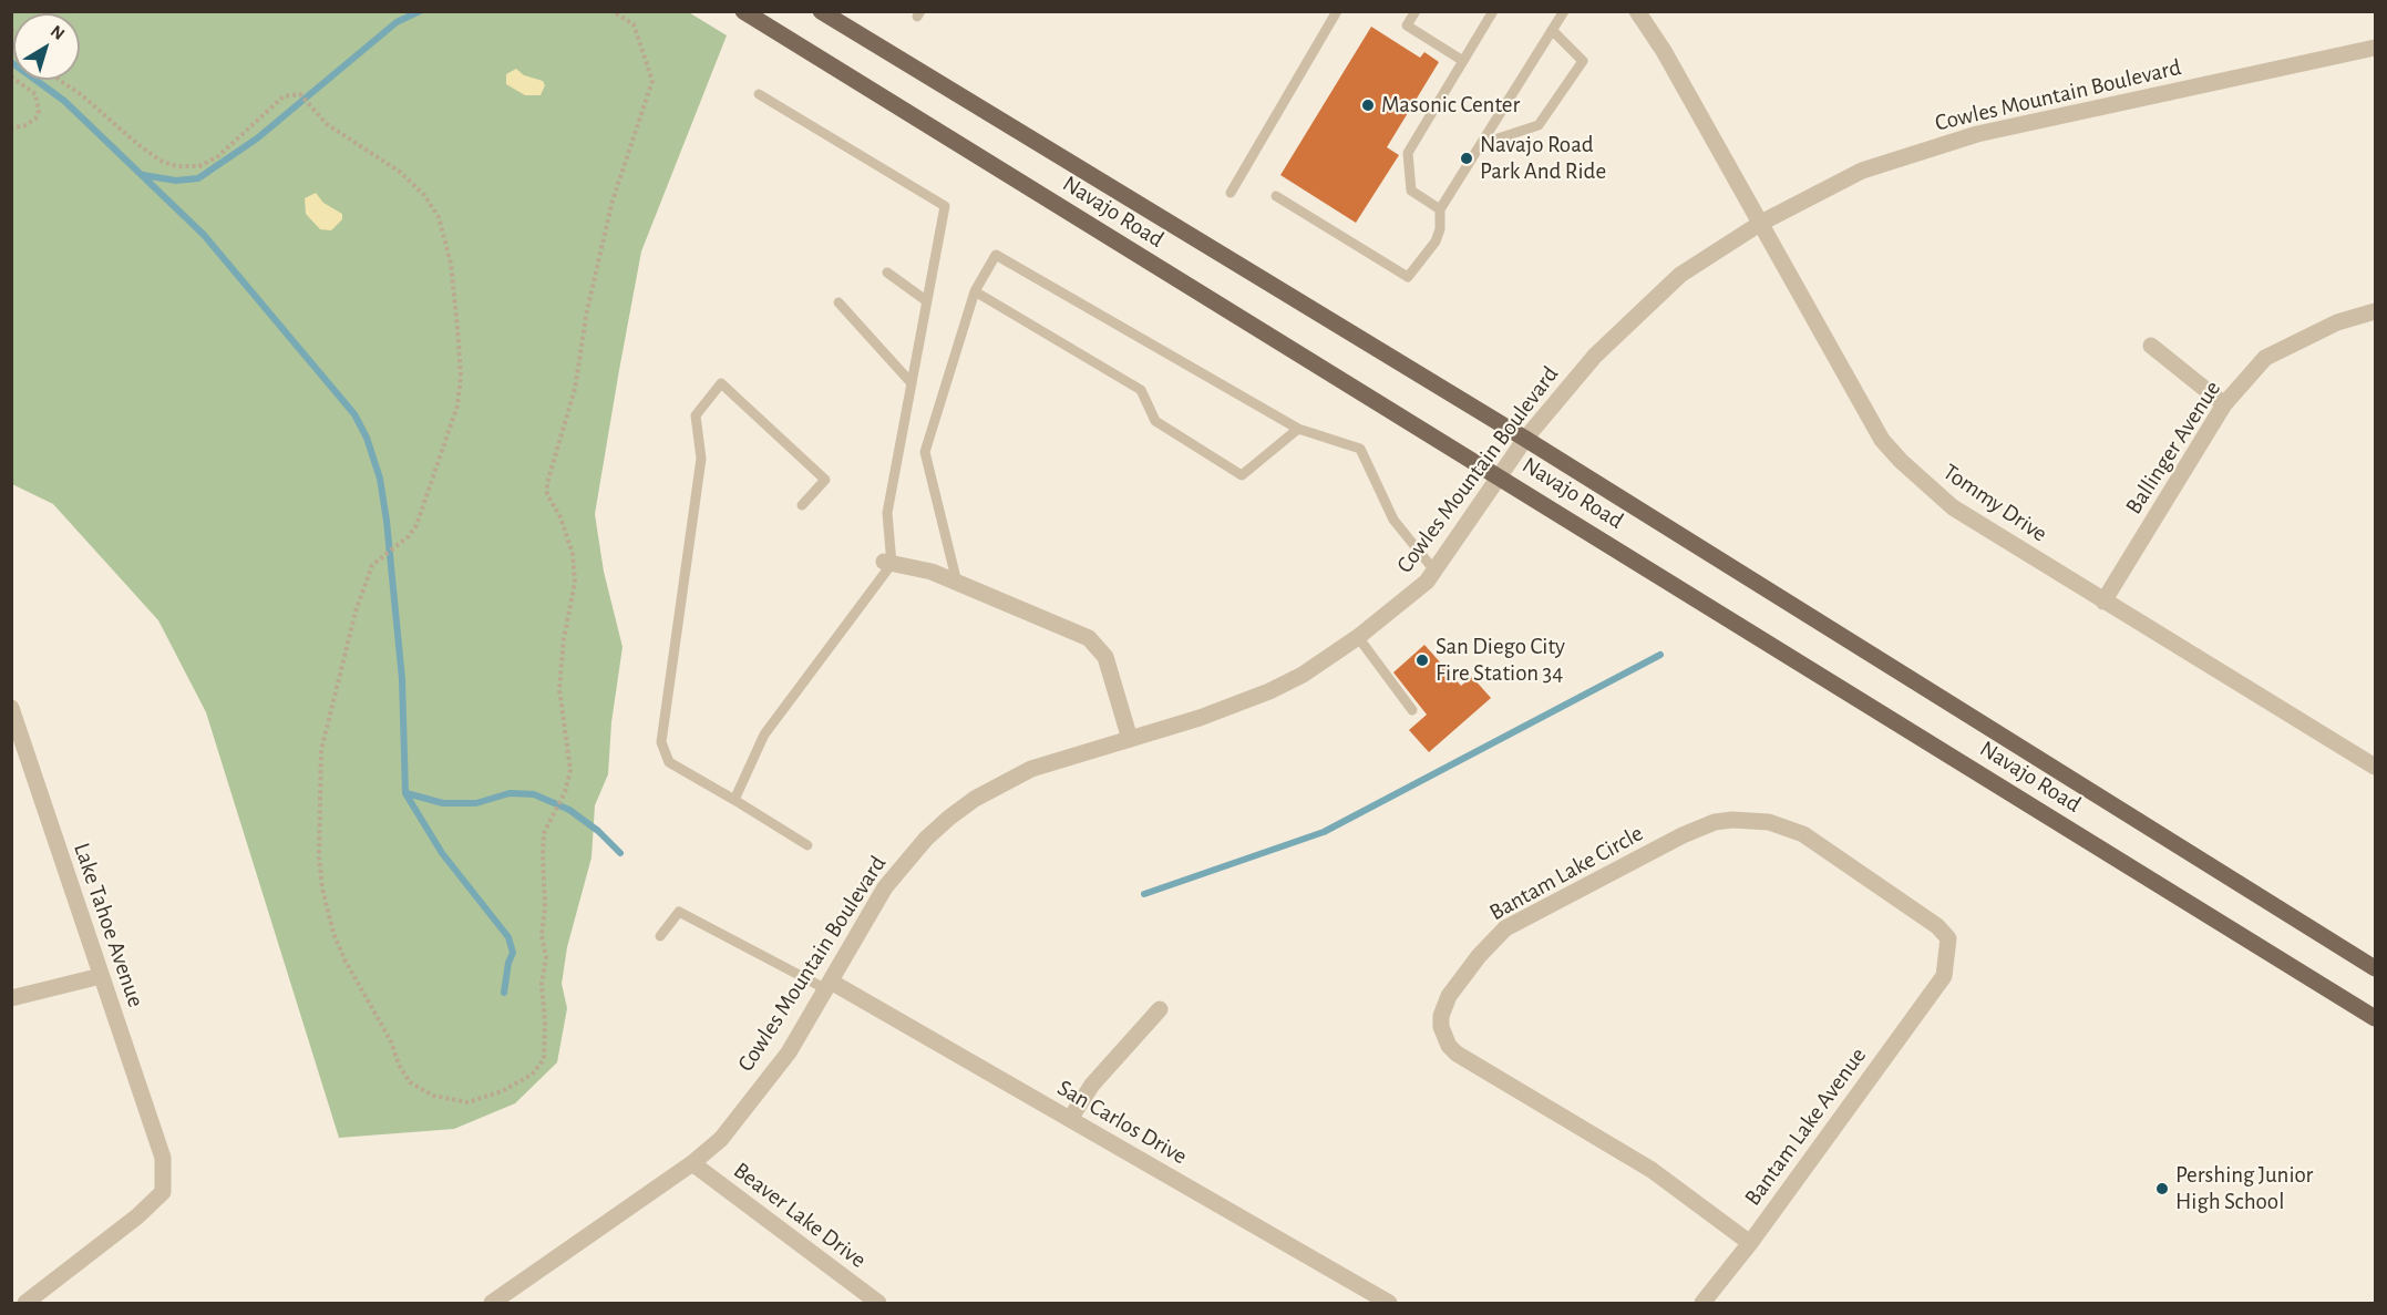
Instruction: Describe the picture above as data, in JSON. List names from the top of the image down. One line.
{"streets":{"main road":["Navajo Road"],"street":["Cowles Mountain Boulevard","Ballinger Avenue","Tommy Drive","Bantam Lake Circle","Lake Tahoe Avenue","San Carlos Drive","Bantam Lake Avenue","Beaver Lake Drive"]},"crossings":[["Cowles Mountain Boulevard","Navajo Road"],["Cowles Mountain Boulevard","Tommy Drive"],["Cowles Mountain Boulevard","San Carlos Drive"],["Cowles Mountain Boulevard","Beaver Lake Drive"],["Ballinger Avenue","Tommy Drive"],["Bantam Lake Circle","Bantam Lake Avenue"]],"places":["Masonic Center","Navajo Road Park And Ride","San Diego City Fire Station 34","Pershing Junior High School"],"north":"top right"}
